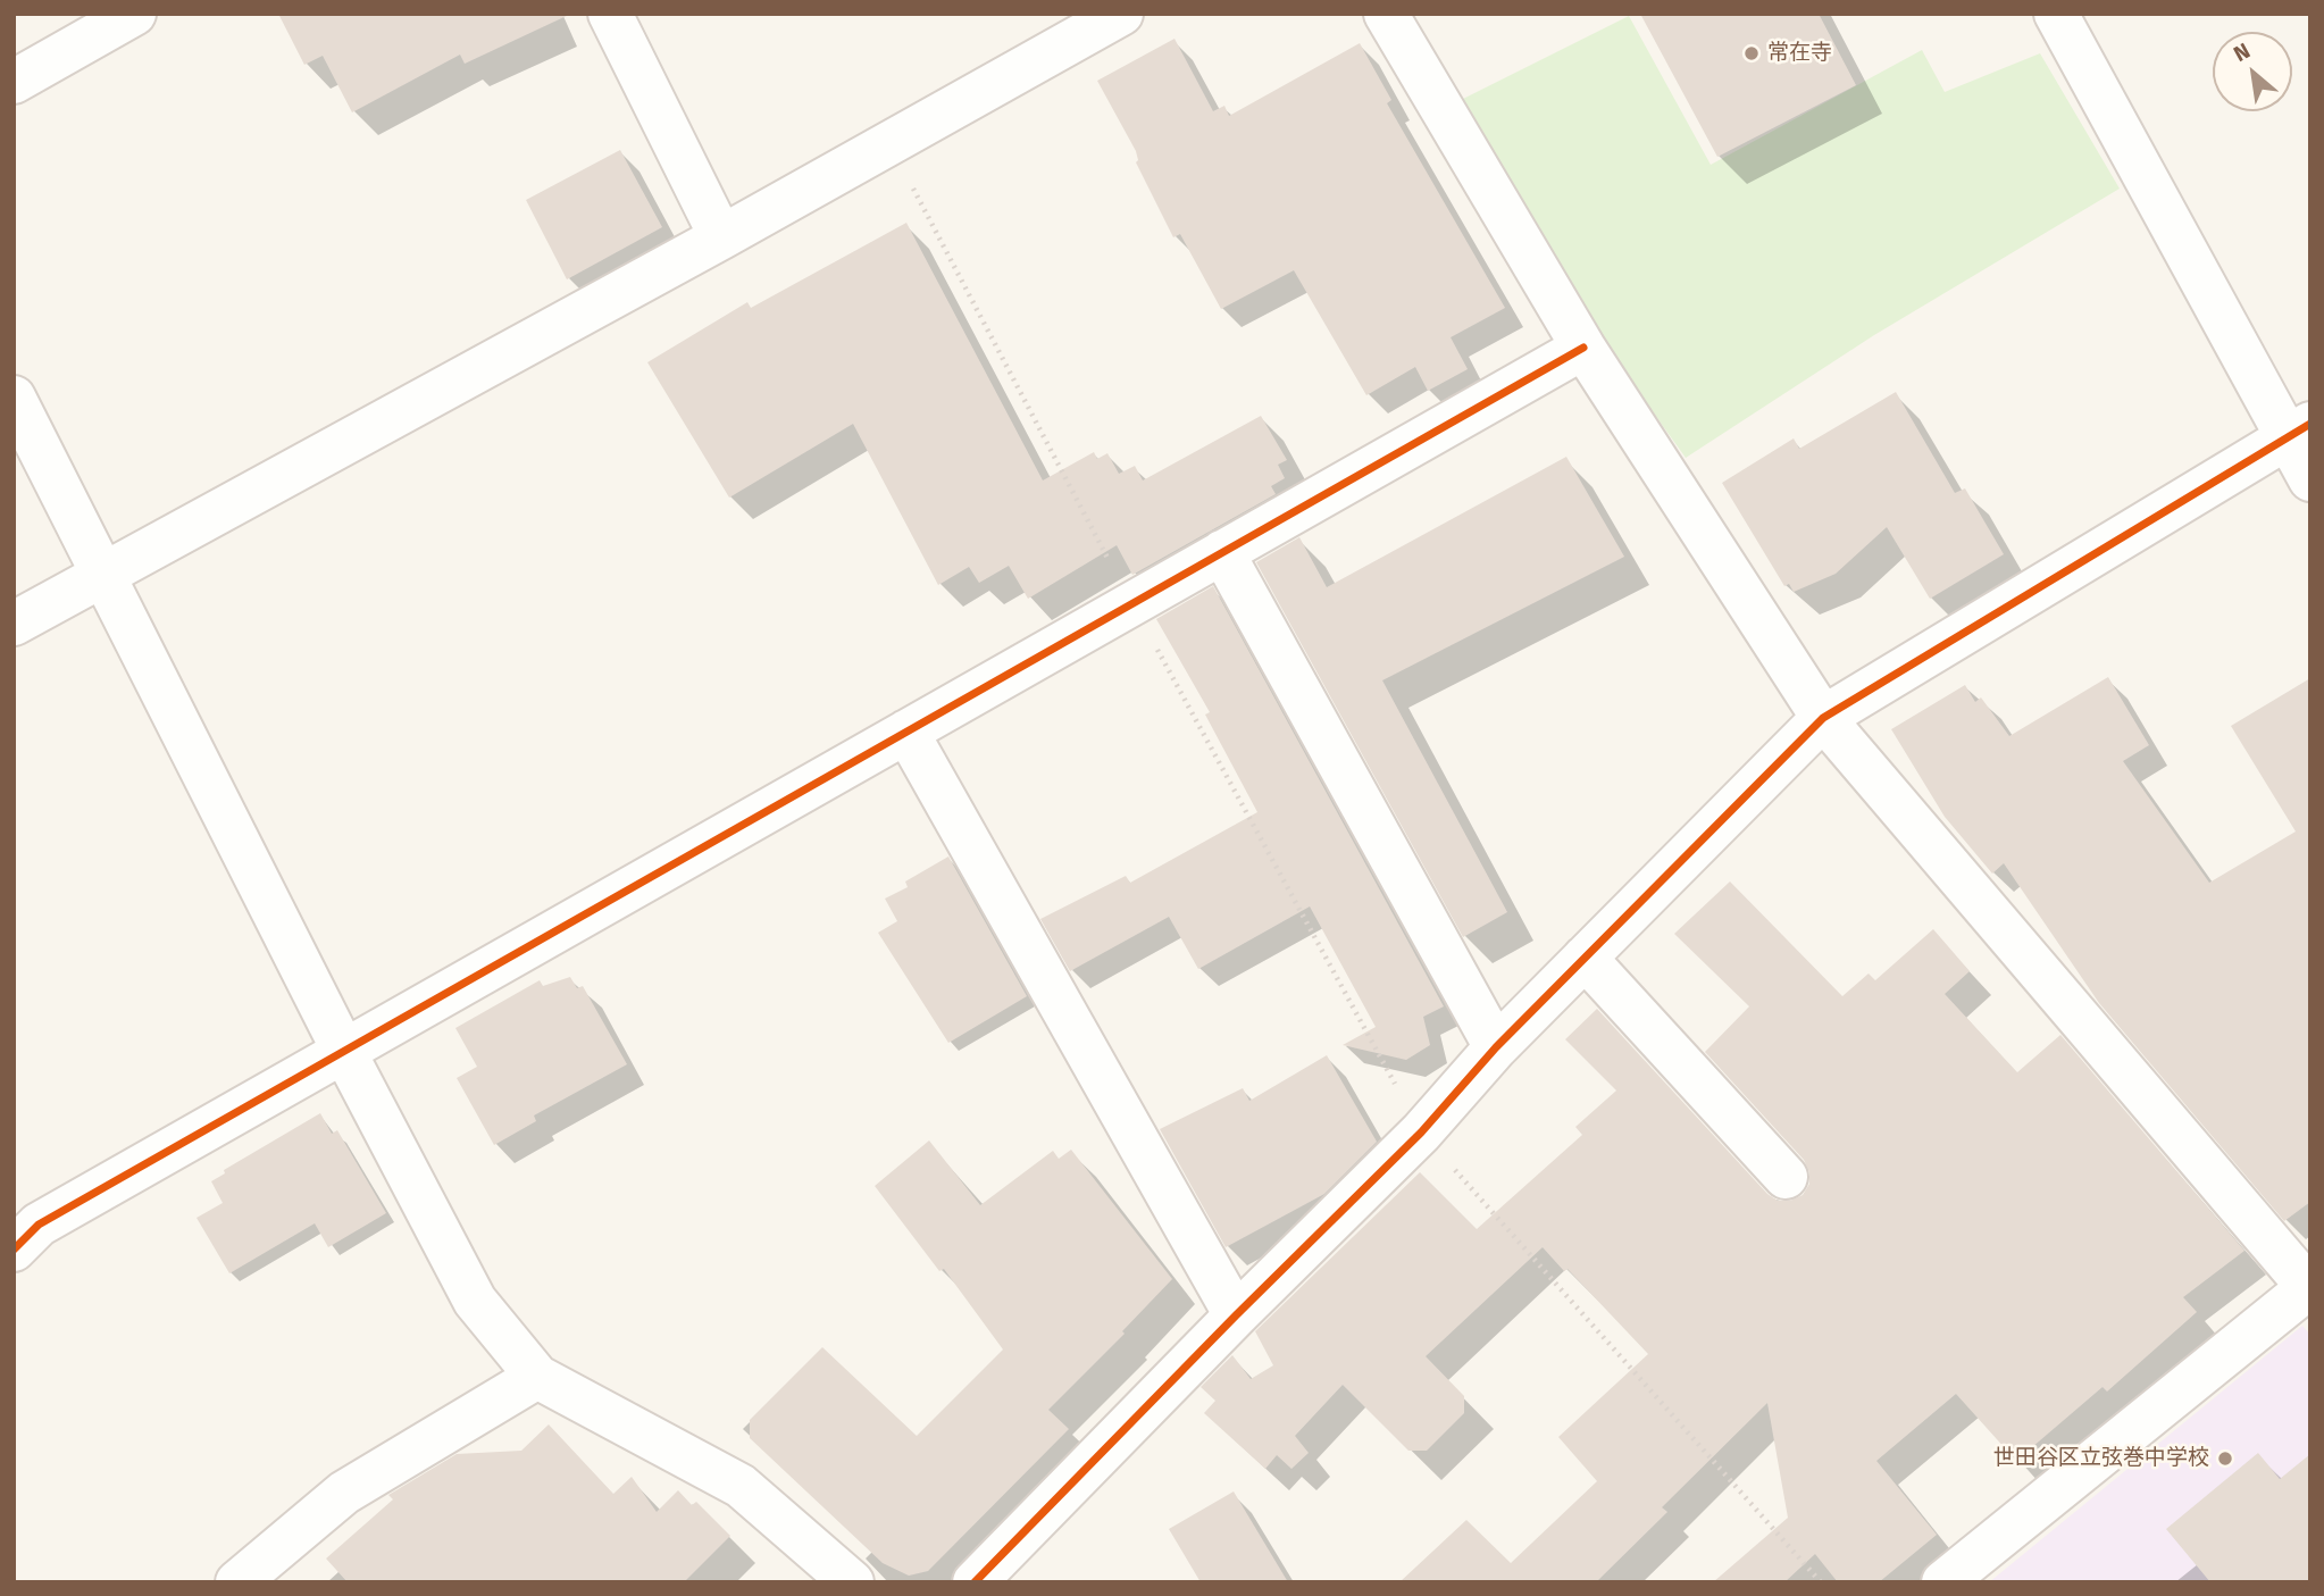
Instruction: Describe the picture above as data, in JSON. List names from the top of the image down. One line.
{"places":["常在寺","世田谷区立弦巻中学校"],"north":"top left"}
